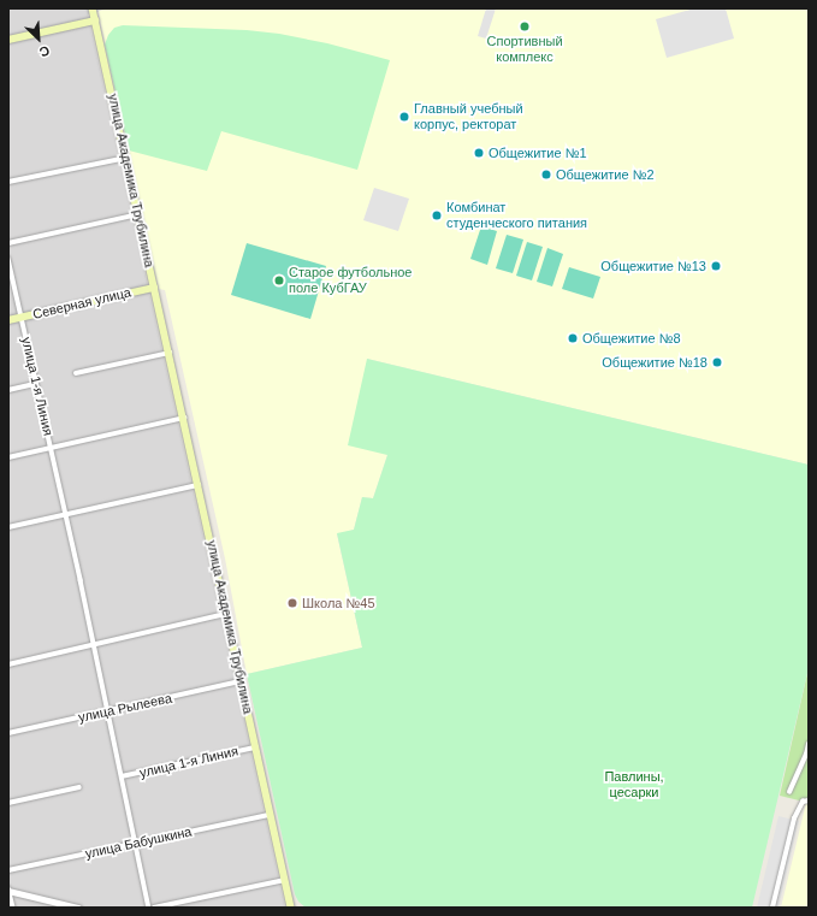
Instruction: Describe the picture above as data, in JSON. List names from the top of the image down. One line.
{"streets":{"main road":["улица Академика Трубилина","Северная улица"],"street":["улица 1-я Линия","улица Рылеева","улица Бабушкина"]},"crossings":[["улица Академика Трубилина","Северная улица"],["улица Академика Трубилина","улица 1-я Линия"],["улица Академика Трубилина","улица Рылеева"],["улица Академика Трубилина","улица Бабушкина"],["Северная улица","улица 1-я Линия"],["улица 1-я Линия","улица Рылеева"],["улица 1-я Линия","улица Бабушкина"]],"parks":["Павлины, цесарки"],"places":["Спортивный комплекс","Главный учебный корпус, ректорат","Общежитие №1","Общежитие №2","Комбинат студенческого питания","Общежитие №13","Старое футбольное поле КубГАУ","Общежитие №8","Общежитие №18","Школа №45"],"north":"bottom right"}
